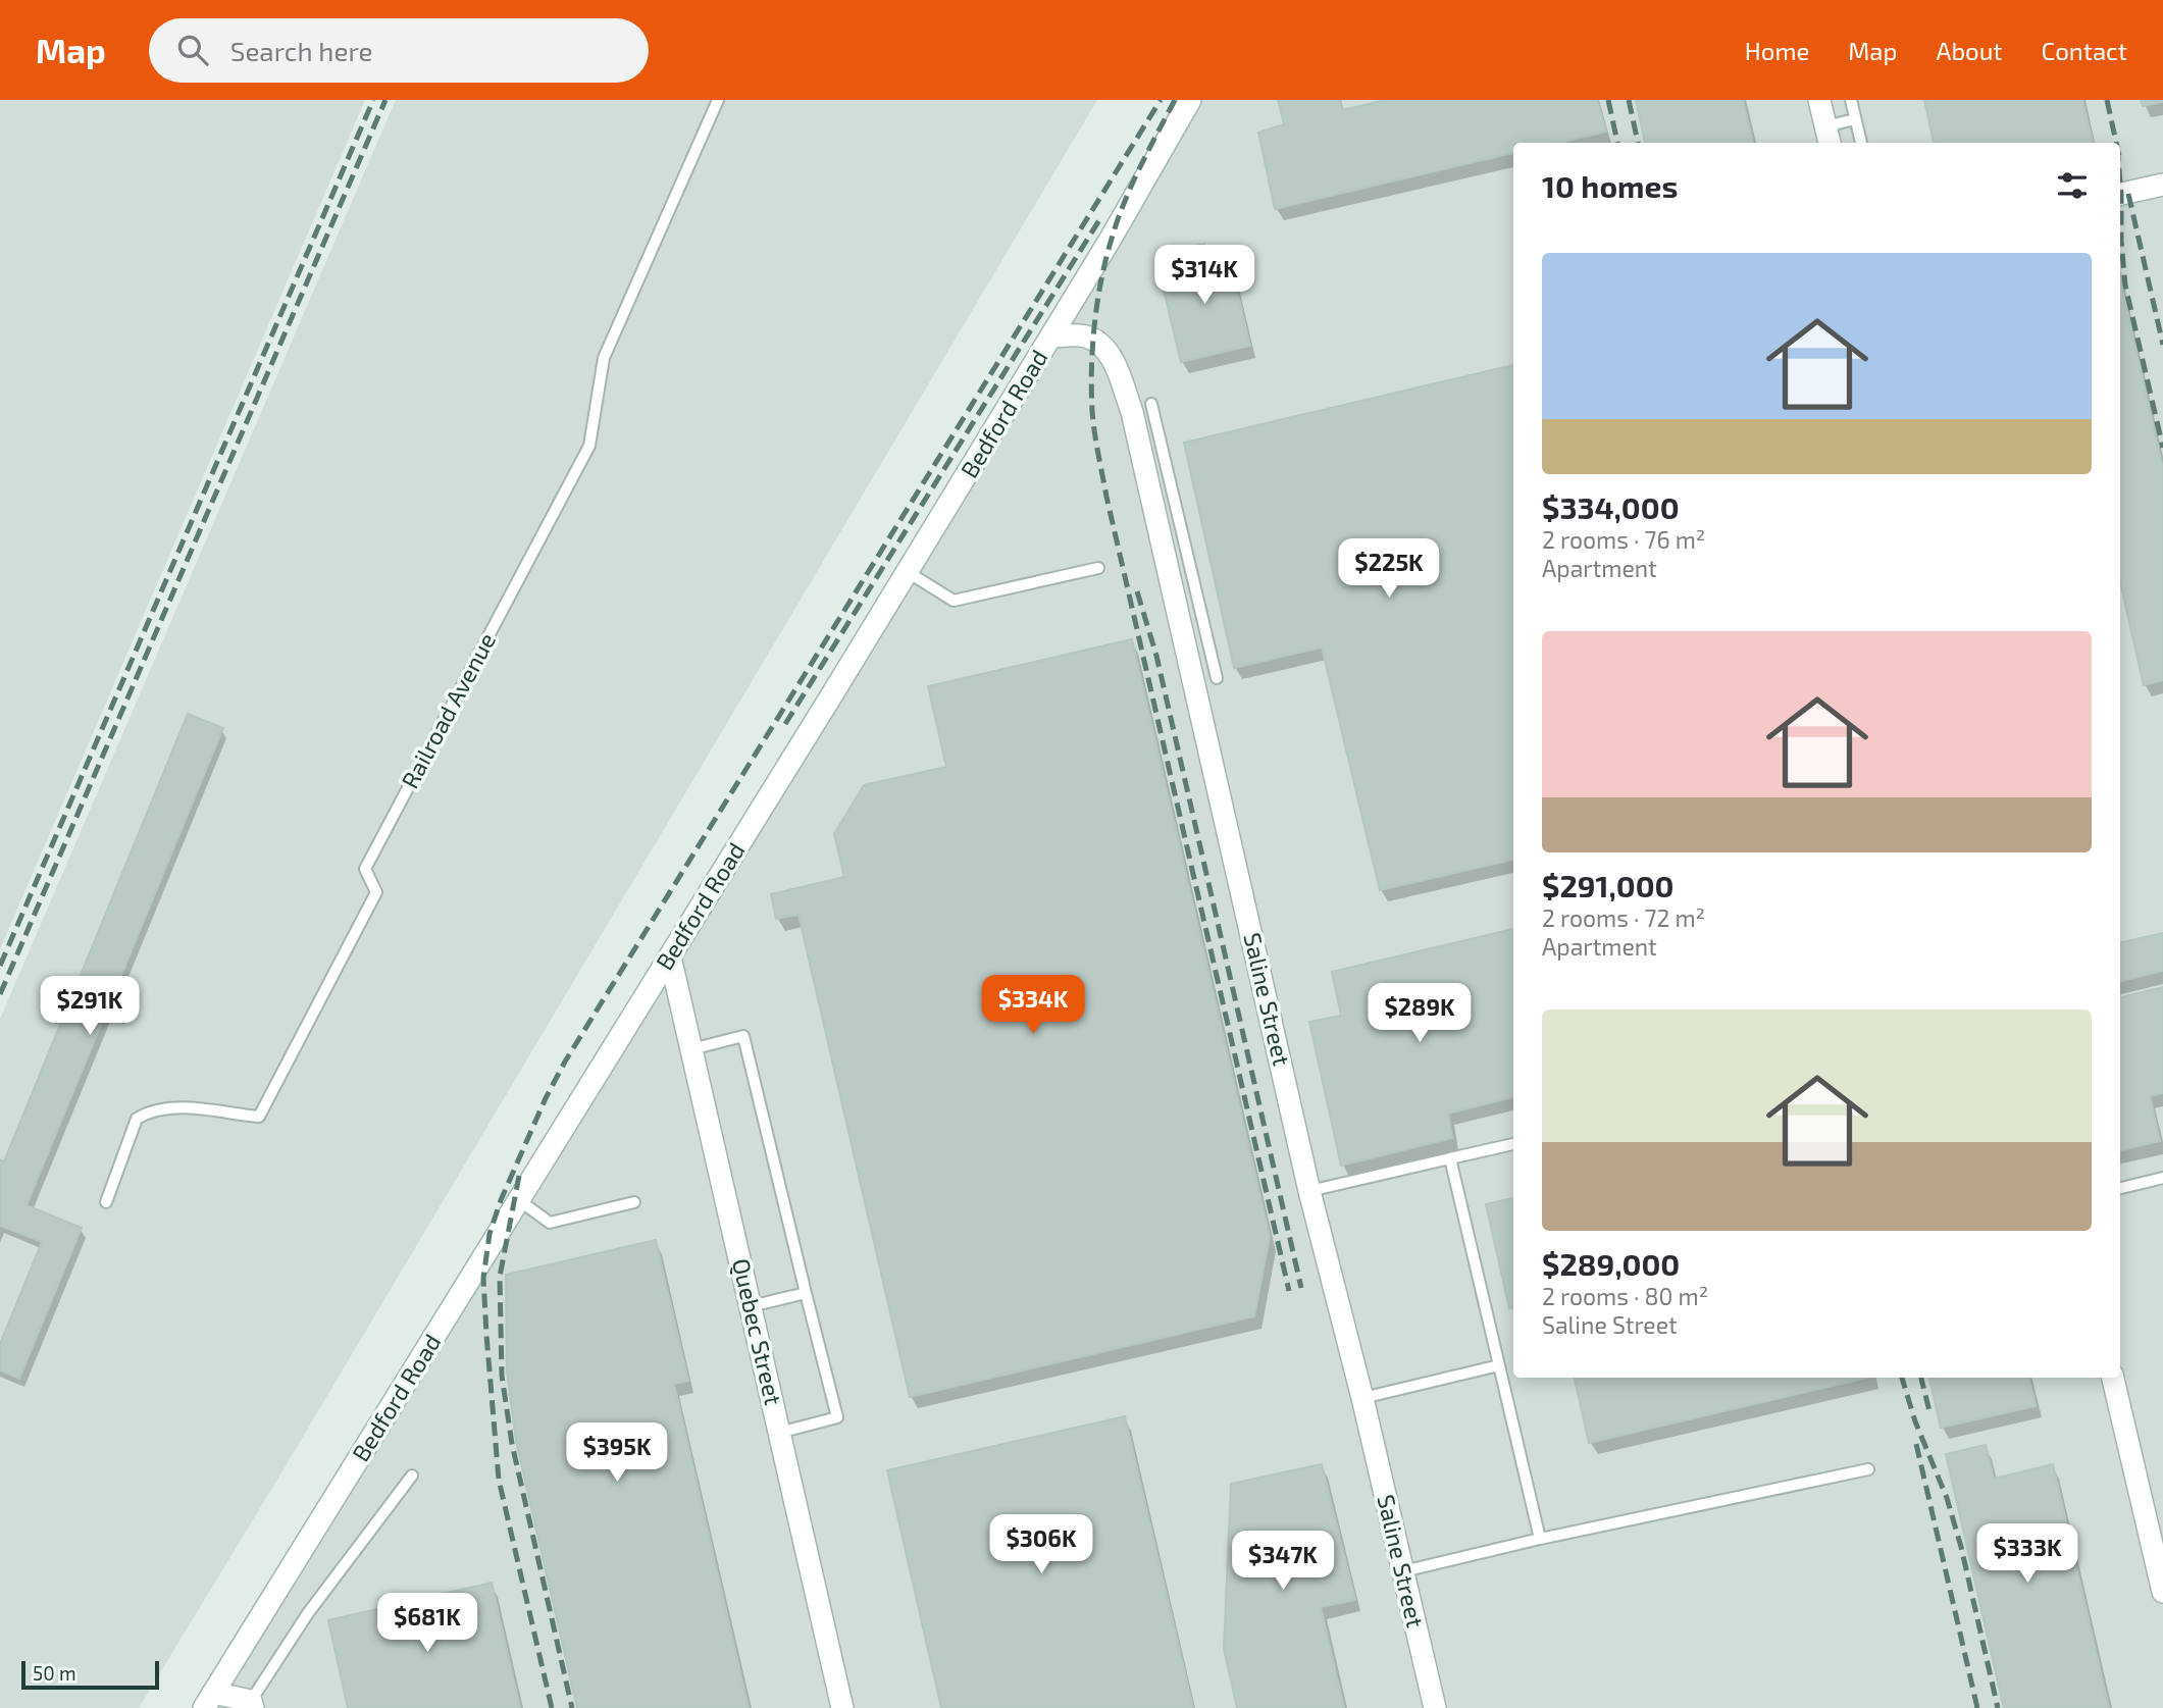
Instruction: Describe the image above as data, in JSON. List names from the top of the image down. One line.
{"streets":{"street":["Bedford Road","Saline Street","Quebec Street"],"lane":["Railroad Avenue"]},"crossings":[["Bedford Road","Saline Street"],["Bedford Road","Quebec Street"]],"scale_bar":"50 m","page":{"header":"Map","search":"Search here","nav":["Home","Map","About","Contact"],"heading":"10 homes","list":[{"name":"$334,000","note":"2 rooms · 76 m² · Apartment"},{"name":"$291,000","note":"2 rooms · 72 m² · Apartment"},{"name":"$289,000","note":"2 rooms · 80 m² · Saline Street"}],"price":["$314K","$225K","$334K","$291K","$289K","$395K","$306K","$333K","$347K","$681K"],"scale":"50 m"}}
